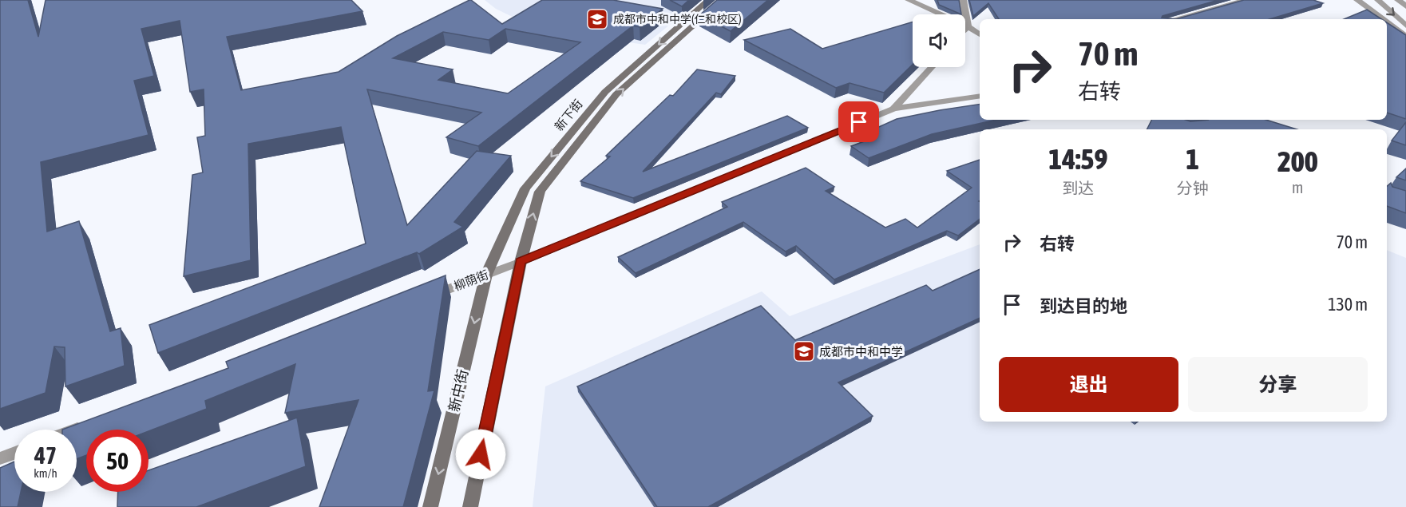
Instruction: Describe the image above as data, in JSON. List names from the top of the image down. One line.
{"streets":{"main road":["新下街","新中街"],"street":["柳荫街"]},"crossings":[["新下街","柳荫街"],["新下街","新中街"],["柳荫街","新中街"]],"places":{"school or university":["成都市中和中学(仁和校区)","成都市中和中学"]},"page":{"turn":["70 m","右转"],"eta":["14:59","到达","1","分钟","200","m"],"list":[{"name":"右转","value":"70 m"},{"name":"到达目的地","value":"130 m"}],"buttons":["退出","分享"],"speed":"47 km/h","limit":"50"}}
